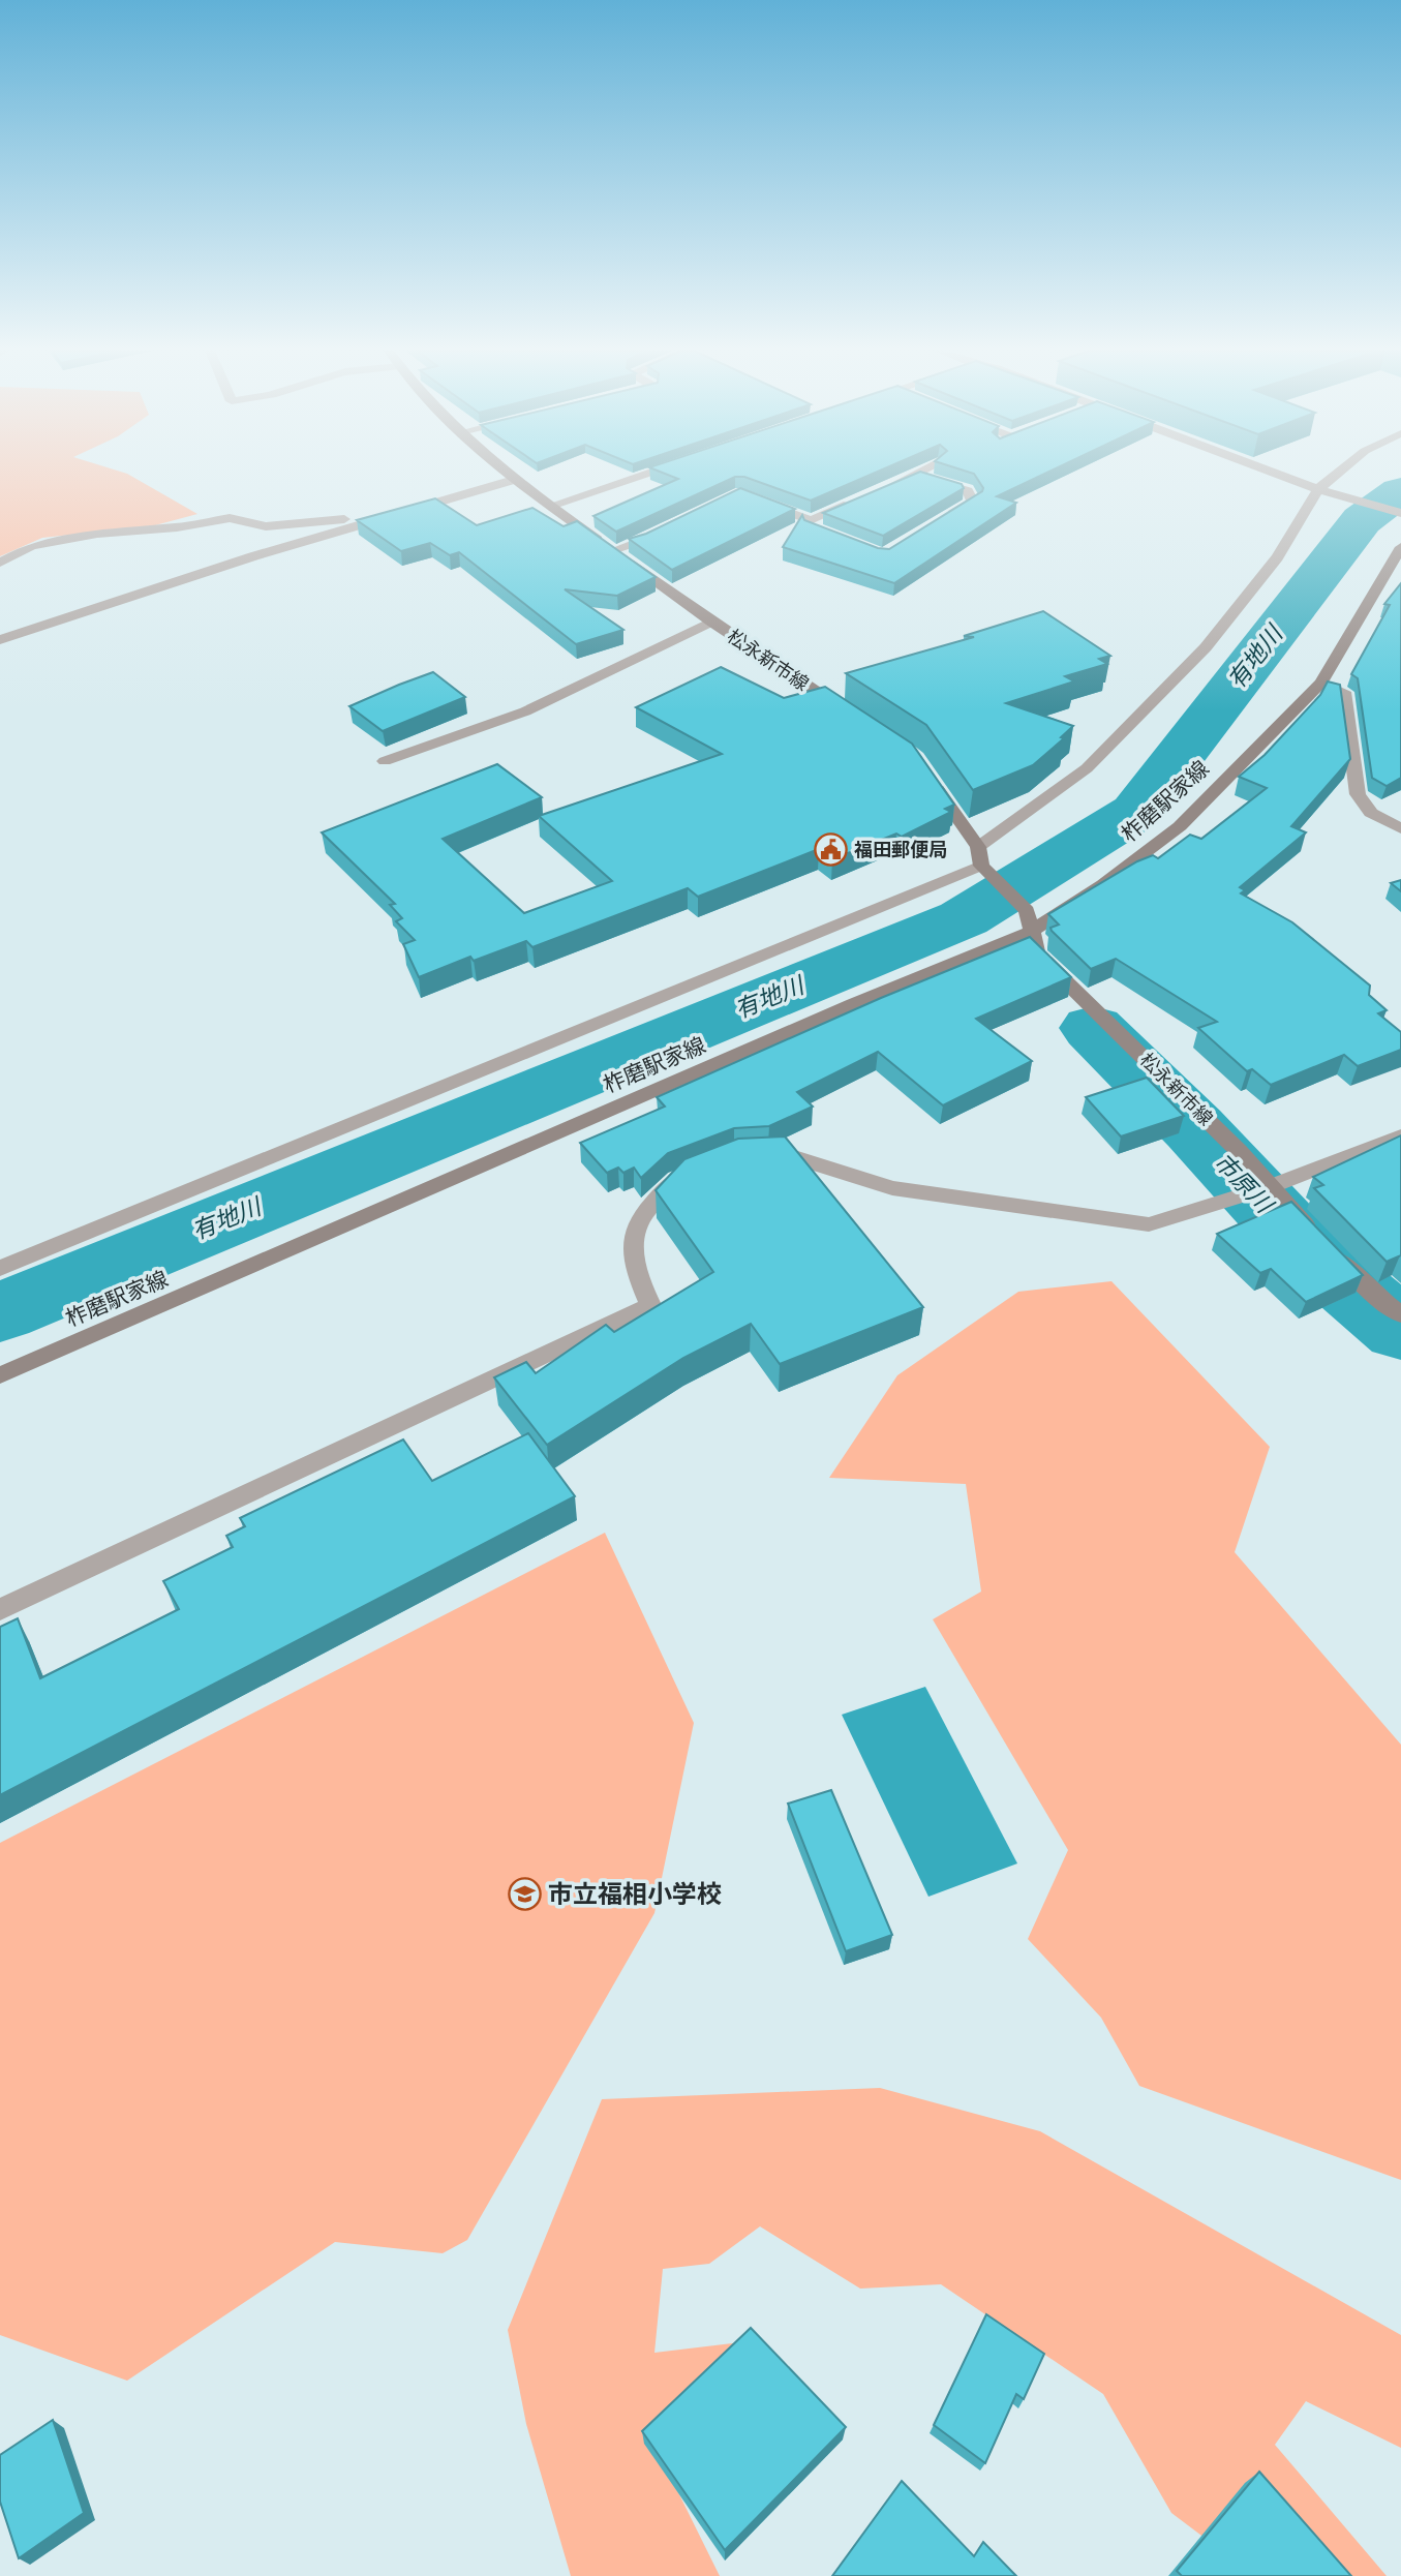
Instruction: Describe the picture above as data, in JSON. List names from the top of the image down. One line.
{"streets":{"main road":["松永新市線","柞磨駅家線"]},"crossings":[["松永新市線","柞磨駅家線"]],"water":["有地川","市原川"],"places":{"public building":["福田郵便局"],"school or university":["市立福相小学校"]}}
